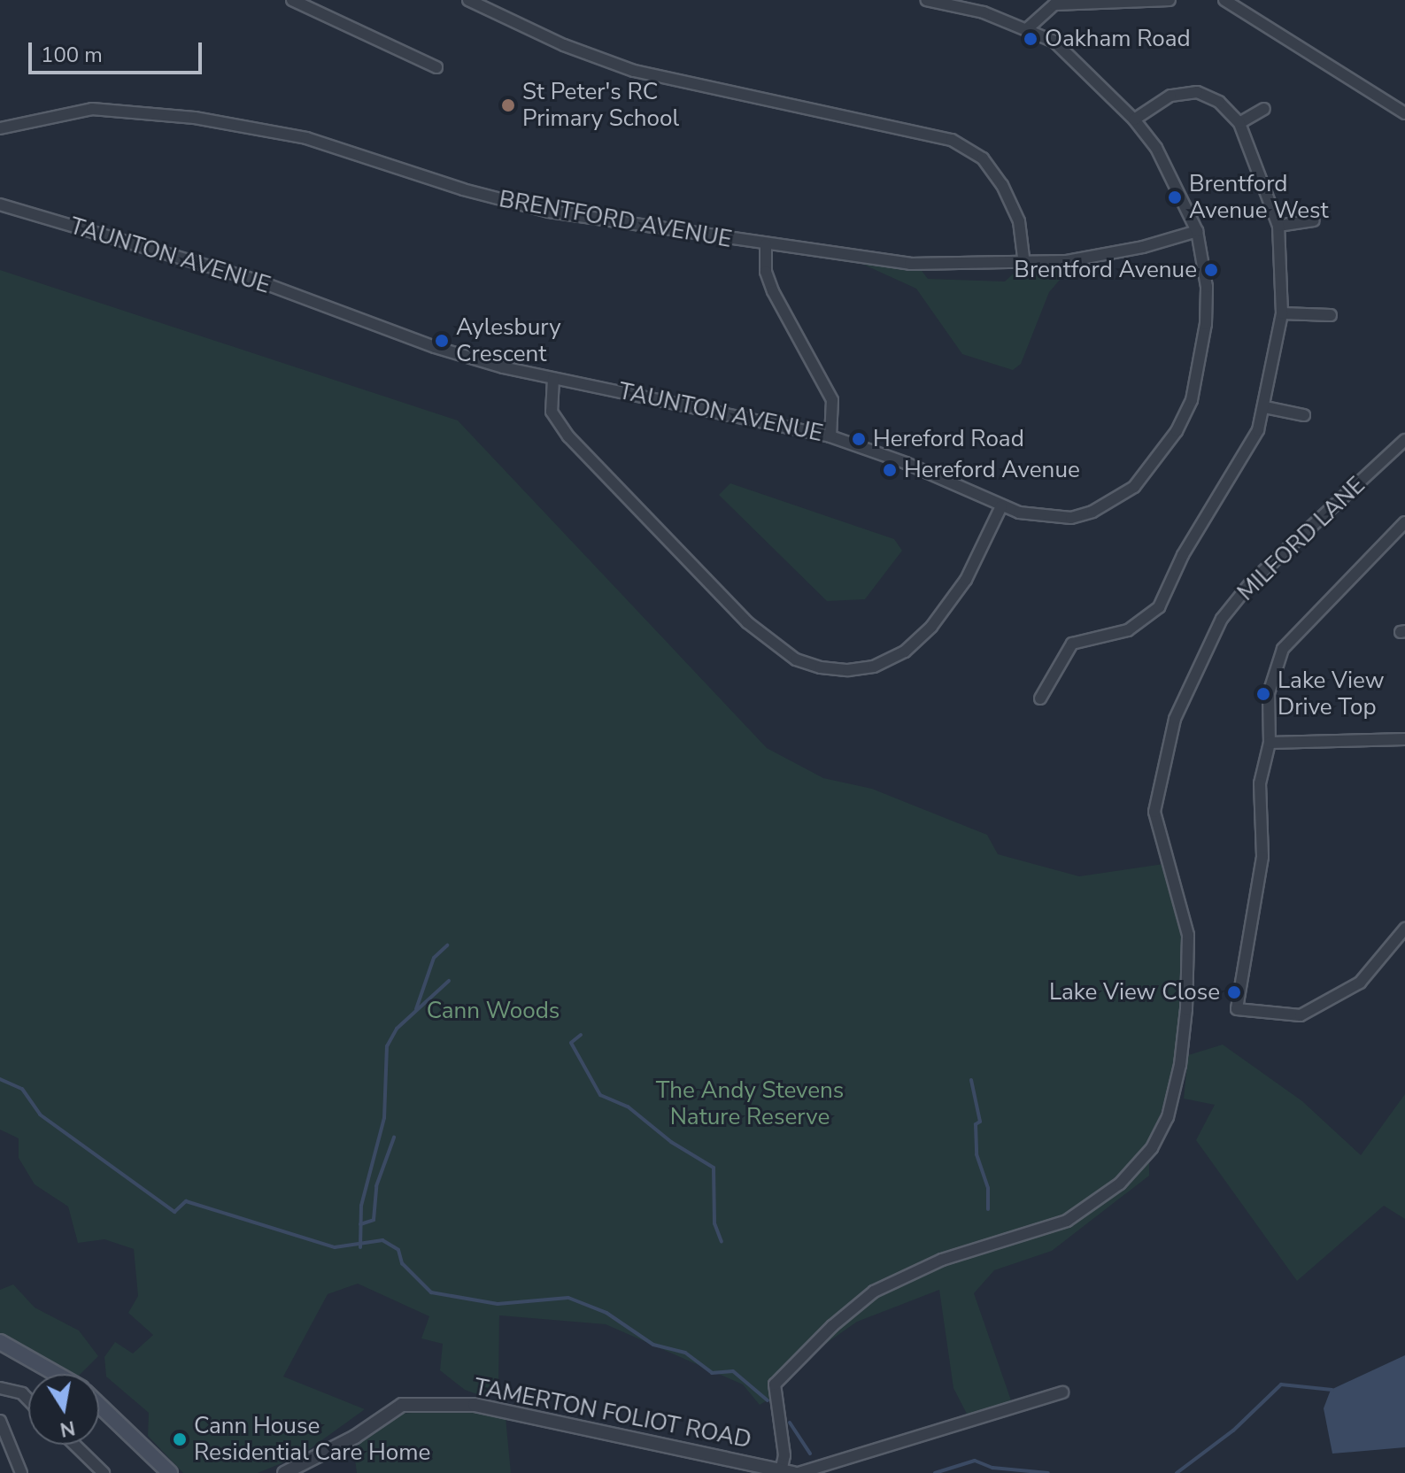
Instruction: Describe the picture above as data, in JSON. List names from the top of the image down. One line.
{"streets":{"street":["BRENTFORD AVENUE","TAUNTON AVENUE","MILFORD LANE","TAMERTON FOLIOT ROAD"]},"crossings":[["BRENTFORD AVENUE","TAUNTON AVENUE"],["MILFORD LANE","TAMERTON FOLIOT ROAD"]],"parks":["Cann Woods","The Andy Stevens Nature Reserve"],"places":["Oakham Road","St Peter's RC Primary School","Brentford Avenue West","Brentford Avenue","Aylesbury Crescent","Hereford Road","Hereford Avenue","Lake View Drive Top","Lake View Close","Cann House Residential Care Home"],"scale_bar":"100 m","north":"bottom"}
